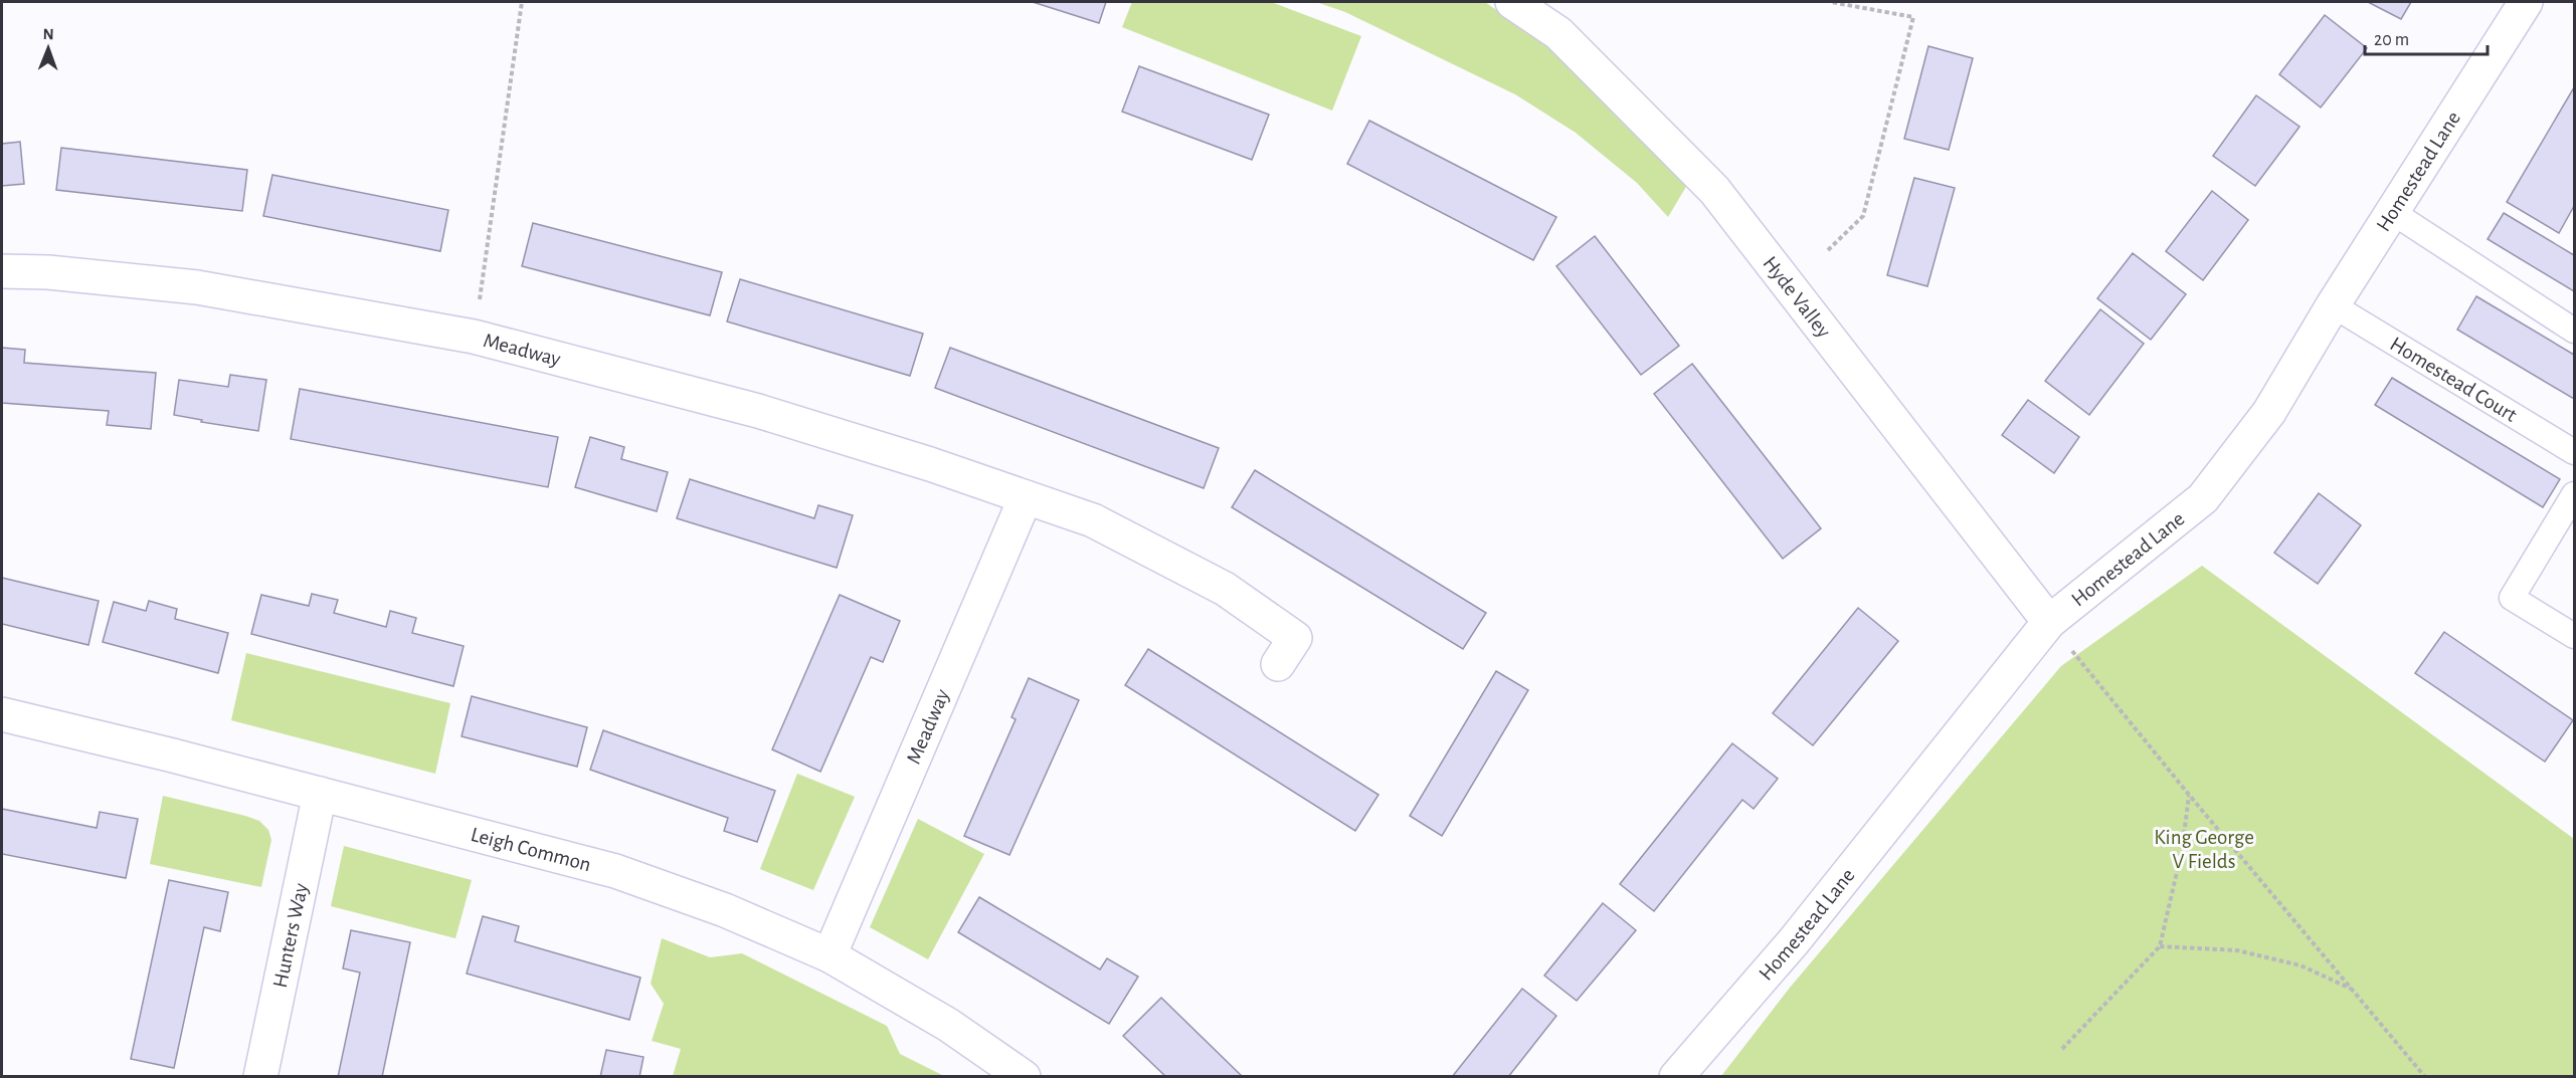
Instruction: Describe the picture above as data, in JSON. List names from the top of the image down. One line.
{"streets":{"street":["Homestead Lane","Hyde Valley","Meadway","Leigh Common","Hunters Way"],"lane":["Homestead Court"]},"crossings":[["Homestead Lane","Hyde Valley"],["Homestead Lane","Homestead Court"],["Meadway","Leigh Common"],["Leigh Common","Hunters Way"]],"parks":["King George V Fields"],"scale_bar":"20 m","north":"top"}
